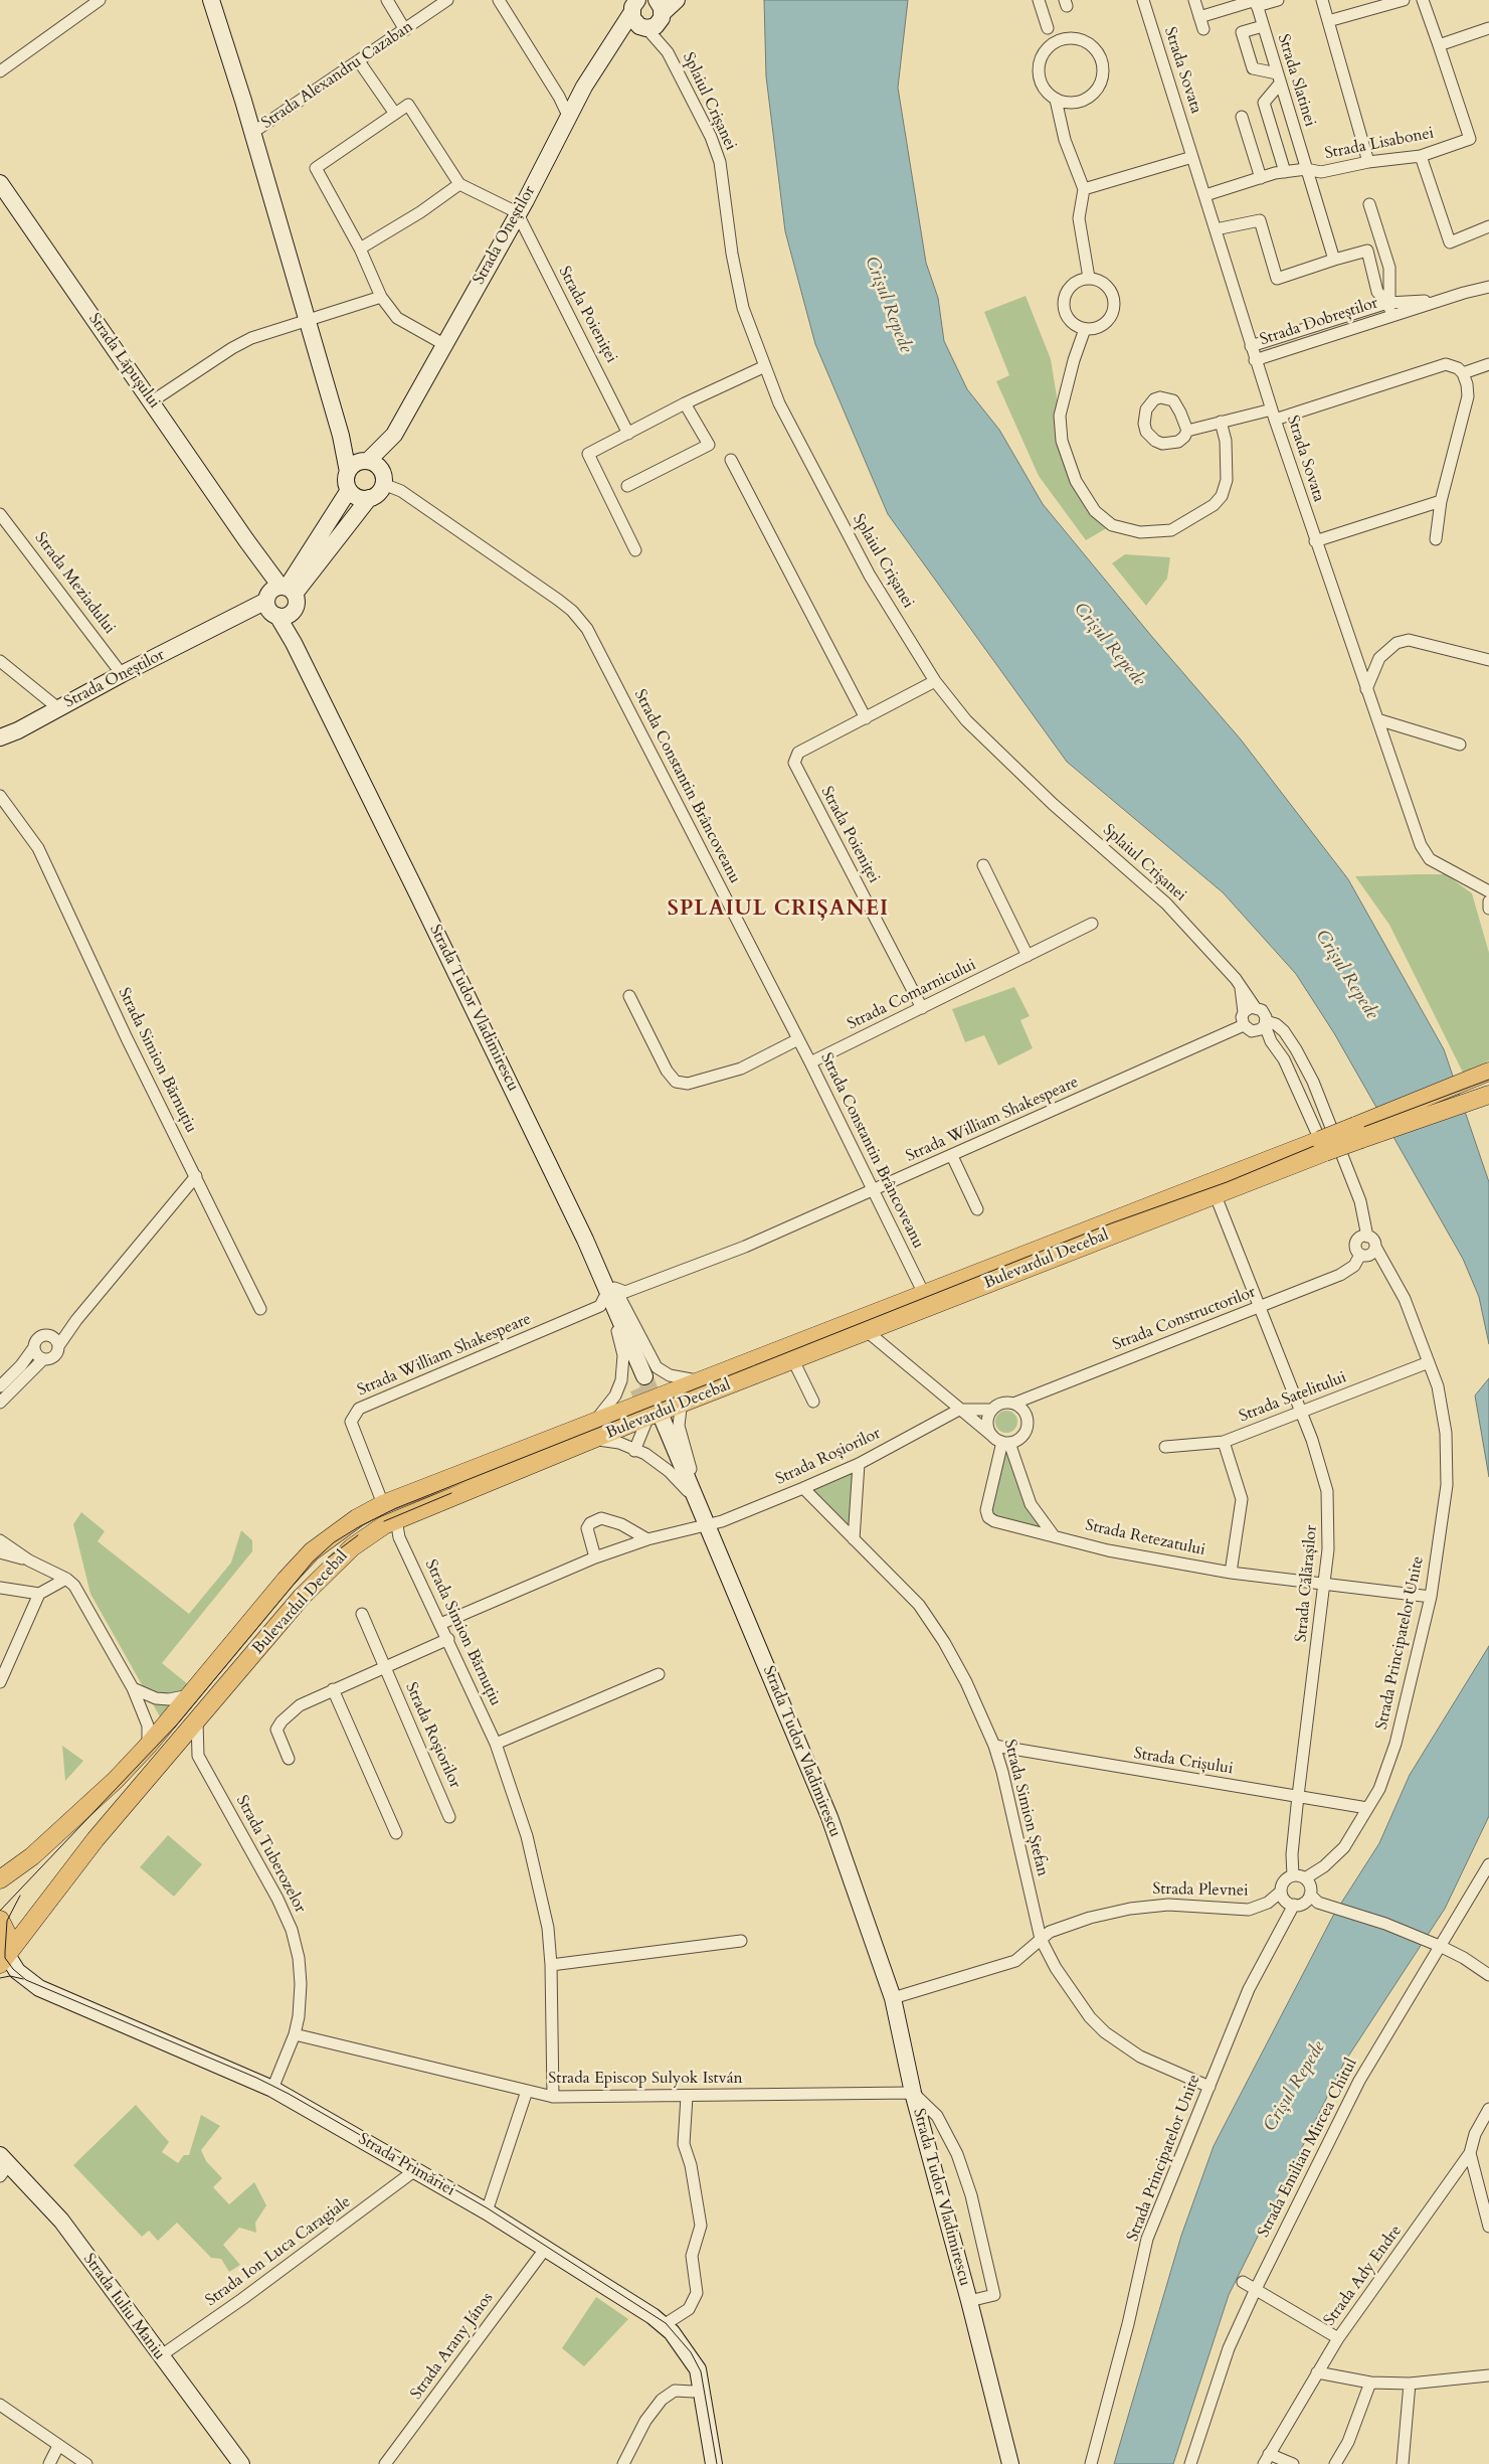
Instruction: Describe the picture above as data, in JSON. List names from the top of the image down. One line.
{"streets":{"main road":["Bulevardul Decebal"],"street":["Strada Sovata","Strada Alexandru Cazaban","Strada Slatinei","Splaiul Crișanei","Strada Lisabonei","Strada Oneștilor","Strada Poieniței","Strada Dobreștilor","Strada Lăpușului","Strada Meziadului","Strada Constantin Brâncoveanu","Strada Comarnicului","Strada Tudor Vladimirescu","Strada Simion Bărnuțiu","Strada William Shakespeare","Strada Constructorilor","Strada Satelitului","Strada Roșiorilor","Strada Retezatului","Strada Călărașilor","Strada Principatelor Unite","Strada Crișului","Strada Simion Ștefan","Strada Tuberozelor","Strada Plevnei","Strada Episcop Sulyok István","Strada Emilian Mircea Chitul","Strada Primăriei","Strada Ion Luca Caragiale","Strada Ady Endre","Strada Iuliu Maniu","Strada Arany János"]},"crossings":[["Strada Sovata","Strada Lisabonei"],["Strada Sovata","Strada Dobreștilor"],["Strada Alexandru Cazaban","Strada Oneștilor"],["Strada Alexandru Cazaban","Strada Constantin Brâncoveanu"],["Strada Slatinei","Strada Lisabonei"],["Splaiul Crișanei","Strada Oneștilor"],["Splaiul Crișanei","Strada William Shakespeare"],["Strada Oneștilor","Strada Poieniței"],["Strada Oneștilor","Strada Lăpușului"],["Strada Oneștilor","Strada Meziadului"],["Strada Oneștilor","Strada Constantin Brâncoveanu"],["Strada Oneștilor","Strada Tudor Vladimirescu"],["Strada Poieniței","Strada Comarnicului"],["Strada Lăpușului","Strada Tudor Vladimirescu"],["Strada Constantin Brâncoveanu","Strada Comarnicului"],["Strada Constantin Brâncoveanu","Strada William Shakespeare"],["Strada Constantin Brâncoveanu","Bulevardul Decebal"],["Strada Tudor Vladimirescu","Strada Roșiorilor"],["Strada Tudor Vladimirescu","Strada Plevnei"],["Strada Tudor Vladimirescu","Strada Episcop Sulyok István"],["Strada Simion Bărnuțiu","Bulevardul Decebal"],["Strada Simion Bărnuțiu","Strada Roșiorilor"],["Strada Simion Bărnuțiu","Strada Episcop Sulyok István"],["Strada William Shakespeare","Bulevardul Decebal"],["Bulevardul Decebal","Strada Călărașilor"],["Bulevardul Decebal","Strada Tuberozelor"],["Bulevardul Decebal","Strada Primăriei"],["Strada Constructorilor","Strada Retezatului"],["Strada Constructorilor","Strada Călărașilor"],["Strada Constructorilor","Strada Principatelor Unite"],["Strada Satelitului","Strada Călărașilor"],["Strada Satelitului","Strada Principatelor Unite"],["Strada Roșiorilor","Strada Simion Ștefan"],["Strada Retezatului","Strada Călărașilor"],["Strada Retezatului","Strada Principatelor Unite"],["Strada Călărașilor","Strada Principatelor Unite"],["Strada Călărașilor","Strada Crișului"],["Strada Călărașilor","Strada Plevnei"],["Strada Principatelor Unite","Strada Crișului"],["Strada Principatelor Unite","Strada Simion Ștefan"],["Strada Principatelor Unite","Strada Plevnei"],["Strada Crișului","Strada Simion Ștefan"],["Strada Simion Ștefan","Strada Plevnei"],["Strada Tuberozelor","Strada Episcop Sulyok István"],["Strada Tuberozelor","Strada Primăriei"],["Strada Primăriei","Strada Ion Luca Caragiale"],["Strada Primăriei","Strada Arany János"],["Strada Ion Luca Caragiale","Strada Iuliu Maniu"]],"districts":["SPLAIUL CRIȘANEI"],"water":["Crișul Repede"]}
